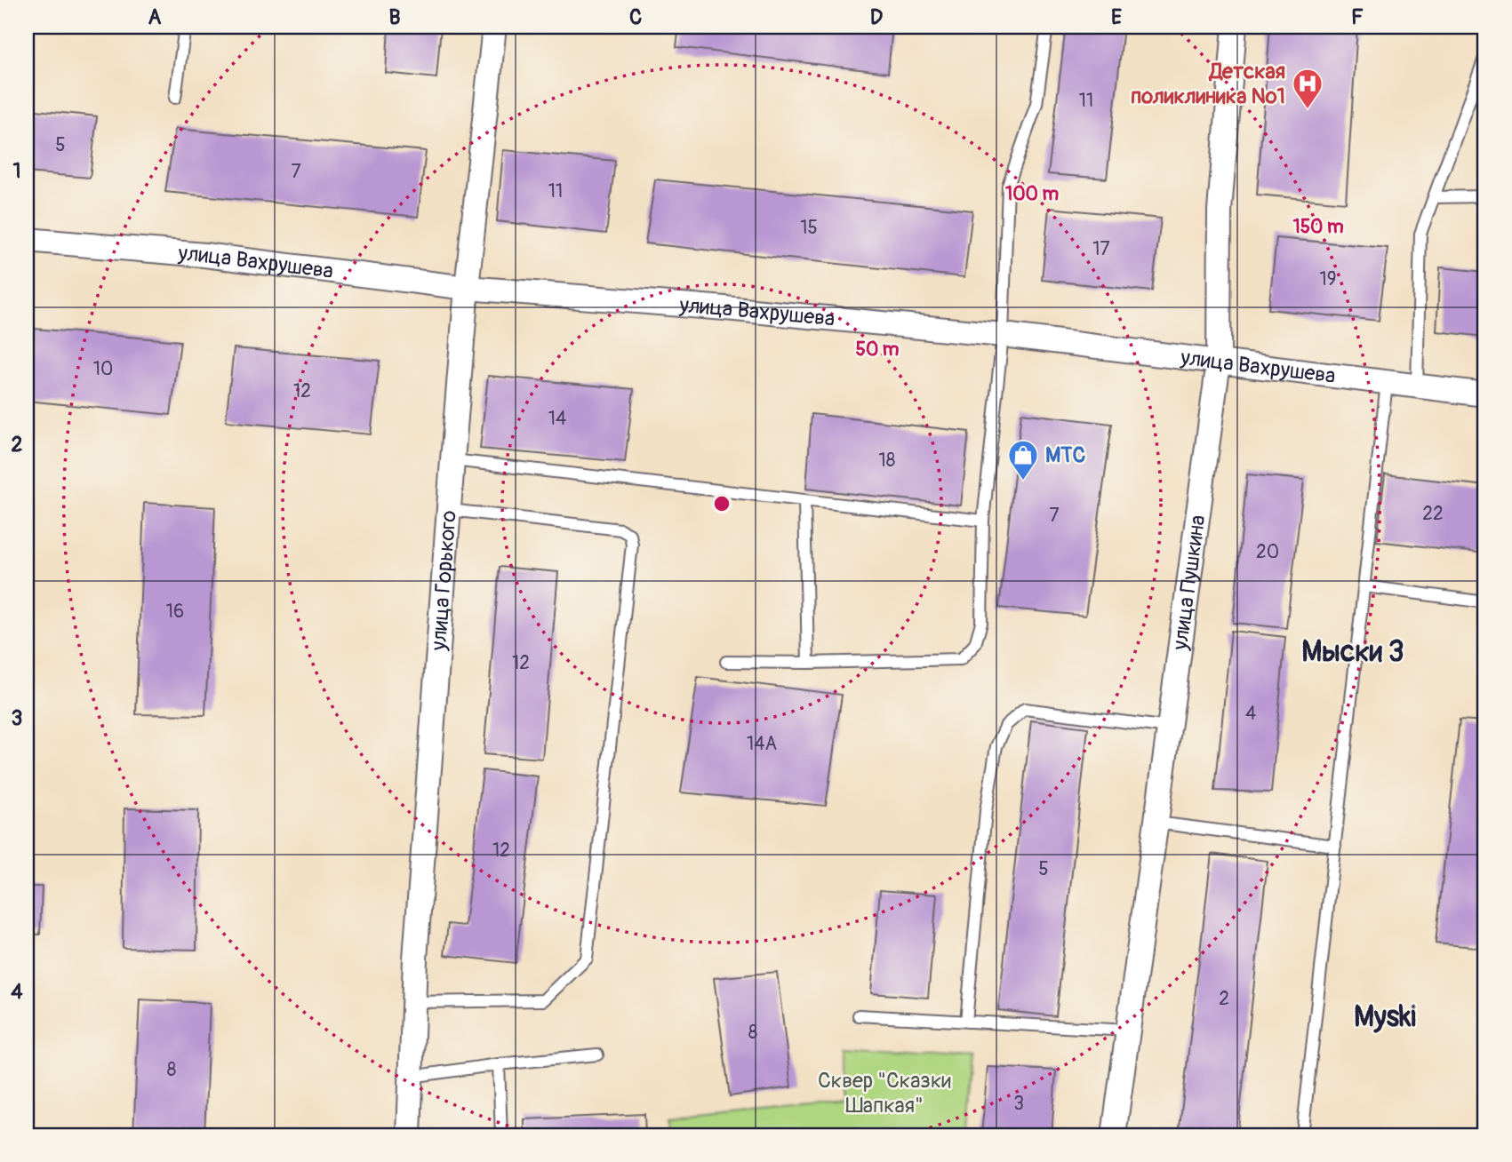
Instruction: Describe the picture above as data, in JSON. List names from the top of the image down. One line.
{"streets":{"street":["улица Вахрушева","улица Горького","улица Пушкина"]},"crossings":[["улица Вахрушева","улица Горького"],["улица Вахрушева","улица Пушкина"]],"districts":["Мыски 3","Myski"],"parks":["Сквер \"Сказки Шапкая\""],"places":{"hospital":["Детская поликлиника №1"],"shop":["МТС"]},"house_numbers":["11","5","7","11","15","17","19","10","12","14","18","22","7","20","16","12","4","14А","12","5","2","8","8","3"],"grid":{"columns":["A","B","C","D","E","F"],"rows":["1","2","3","4"]},"rings":["100 m","150 m","50 m"]}
